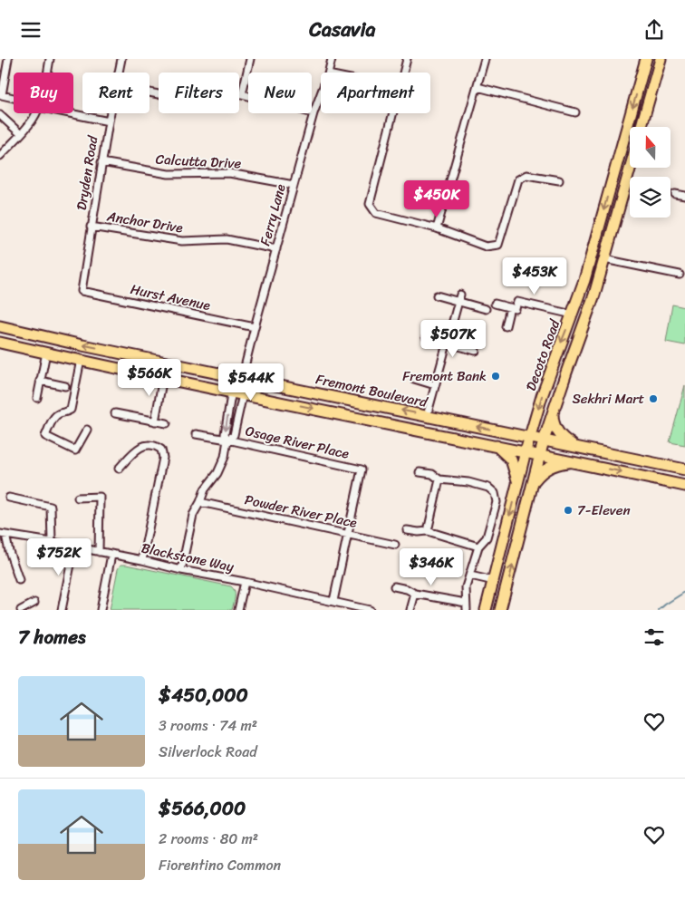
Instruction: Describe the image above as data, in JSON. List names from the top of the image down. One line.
{"streets":{"main road":["Decoto Road","Fremont Boulevard"],"street":["Calcutta Drive","Dryden Road","Ferry Lane","Anchor Drive","Hurst Avenue","Osage River Place","Powder River Place","Blackstone Way"]},"crossings":[["Calcutta Drive","Dryden Road"],["Calcutta Drive","Ferry Lane"],["Dryden Road","Anchor Drive"],["Dryden Road","Hurst Avenue"],["Ferry Lane","Anchor Drive"],["Ferry Lane","Hurst Avenue"],["Ferry Lane","Fremont Boulevard"],["Ferry Lane","Osage River Place"],["Ferry Lane","Powder River Place"],["Ferry Lane","Blackstone Way"],["Decoto Road","Fremont Boulevard"],["Osage River Place","Powder River Place"]],"places":["Fremont Bank","Sekhri Mart","7-Eleven"],"north":"top","page":{"header":"Casavia","chip":["Buy","Rent","Filters","New","Apartment"],"price":["$450K","$453K","$507K","$566K","$544K","$752K","$346K"],"heading":"7 homes","list":[{"name":"$450,000","note":"3 rooms · 74 m² · Silverlock Road"},{"name":"$566,000","note":"2 rooms · 80 m² · Fiorentino Common"}]}}
